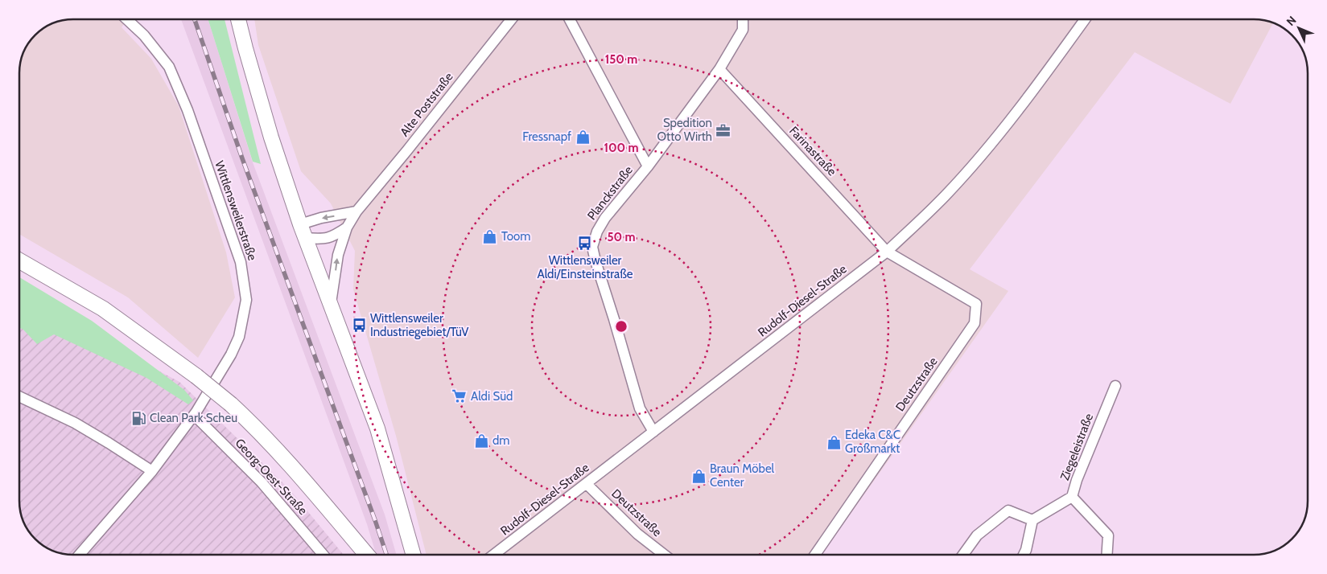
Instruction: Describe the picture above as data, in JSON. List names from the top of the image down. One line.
{"streets":{"street":["Alte Poststraße","Farinastraße","Planckstraße","Wittlensweilerstraße","Rudolf-Diesel-Straße","Deutzstraße","Ziegeleistraße","Georg-Oest-Straße"]},"crossings":[["Farinastraße","Planckstraße"],["Farinastraße","Rudolf-Diesel-Straße"],["Farinastraße","Deutzstraße"],["Planckstraße","Rudolf-Diesel-Straße"],["Wittlensweilerstraße","Georg-Oest-Straße"],["Rudolf-Diesel-Straße","Deutzstraße"]],"places":{"office":["Spedition Otto Wirth"],"shop":["Fressnapf","Toom","dm","Edeka C&C Großmarkt","Braun Möbel Center"],"bus stop":["Wittlensweiler Aldi/Einsteinstraße","Wittlensweiler Industriegebiet/TüV"],"supermarket":["Aldi Süd"],"fuel station":["Clean Park Scheu"]},"north":"top left","rings":["150 m","100 m","50 m"]}
